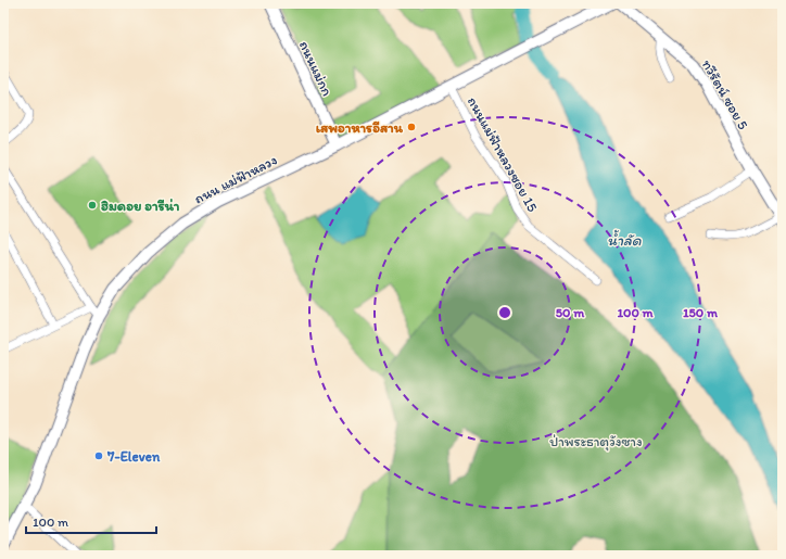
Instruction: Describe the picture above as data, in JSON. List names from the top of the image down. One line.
{"streets":{"street":["ถนนแม่กก","ทวีรัตน์ ซอย 5","ถนนแม่ฟ้าหลวงซอย 15","ถนน แม่ฟ้าหลวง"]},"crossings":[["ถนนแม่กก","ถนน แม่ฟ้าหลวง"],["ถนนแม่ฟ้าหลวงซอย 15","ถนน แม่ฟ้าหลวง"]],"water":["น้ำลัด"],"parks":["ป่าพระธาตุวังซาง"],"places":["เสพอาหารอีสาน","ฮิมดอย อารีน่า","7-Eleven"],"scale_bar":"100 m","rings":["50 m","100 m","150 m"]}
